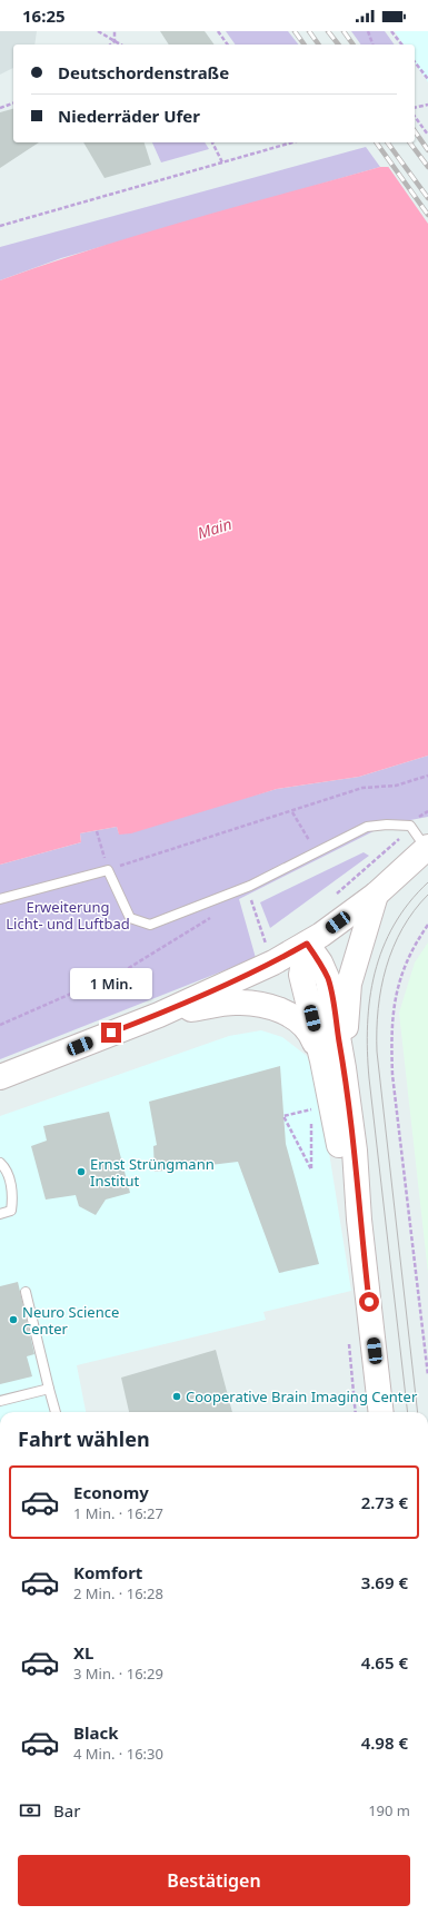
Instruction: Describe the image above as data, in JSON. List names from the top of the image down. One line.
{"water":["Main"],"parks":["Erweiterung Licht- und Luftbad"],"places":["Ernst Strüngmann Institut","Neuro Science Center","Cooperative Brain Imaging Center"],"page":{"status":"16:25","banner":["Deutschordenstraße","Niederräder Ufer"],"bubble":"1 Min.","heading":"Fahrt wählen","list":[{"name":"Economy","note":"1 Min. · 16:27","value":"2.73 €"},{"name":"Komfort","note":"2 Min. · 16:28","value":"3.69 €"},{"name":"XL","note":"3 Min. · 16:29","value":"4.65 €"},{"name":"Black","note":"4 Min. · 16:30","value":"4.98 €"}],"pay":["Bar","190 m"],"buttons":"Bestätigen"}}
